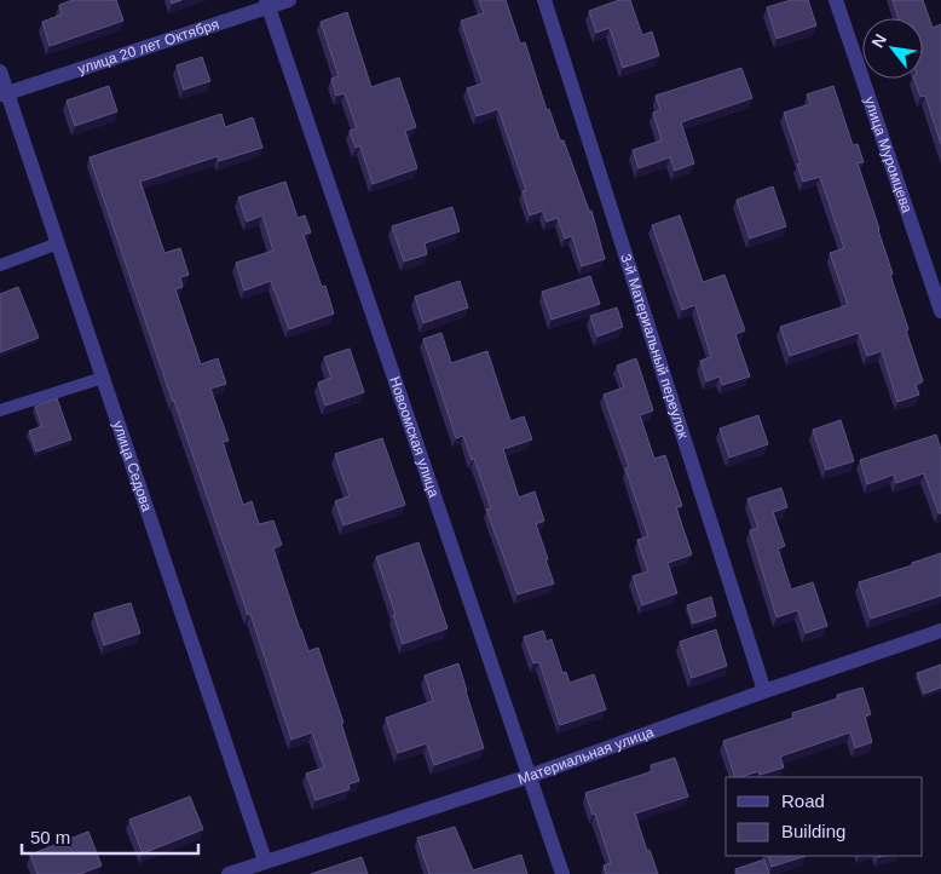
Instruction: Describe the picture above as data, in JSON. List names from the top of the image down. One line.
{"streets":{"street":["улица 20 лет Октября","улица Муромцева","3-й Материальный переулок","Новоомская улица","улица Седова","Материальная улица"]},"crossings":[["улица 20 лет Октября","Новоомская улица"],["улица 20 лет Октября","улица Седова"],["3-й Материальный переулок","Материальная улица"],["Новоомская улица","Материальная улица"],["улица Седова","Материальная улица"]],"legend":["Road","Building"],"scale_bar":"50 m","north":"top left"}
